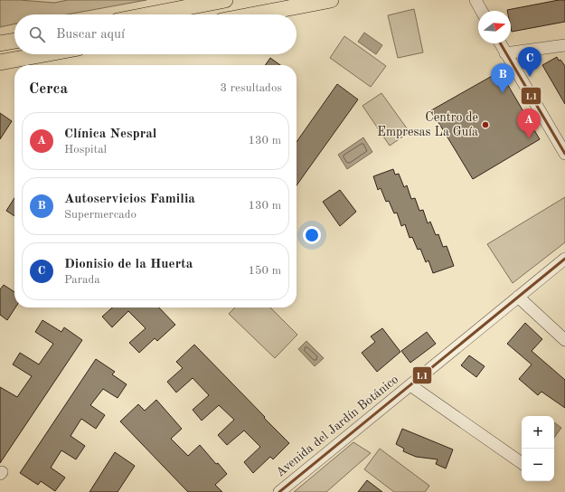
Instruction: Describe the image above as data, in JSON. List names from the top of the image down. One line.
{"streets":{"street":["Avenida del Jardín Botánico"]},"places":["Centro de Empresas La Guía"],"lines":["transit line L1"],"north":"right","page":{"search":"Buscar aquí","pins":["C","B","A"],"heading":["Cerca","3 resultados"],"list":[{"mark":"A","name":"Clínica Nespral","note":"Hospital","value":"130 m"},{"mark":"B","name":"Autoservicios Familia","note":"Supermercado","value":"130 m"},{"mark":"C","name":"Dionisio de la Huerta","note":"Parada","value":"150 m"}],"map_buttons":["+","−"]}}
